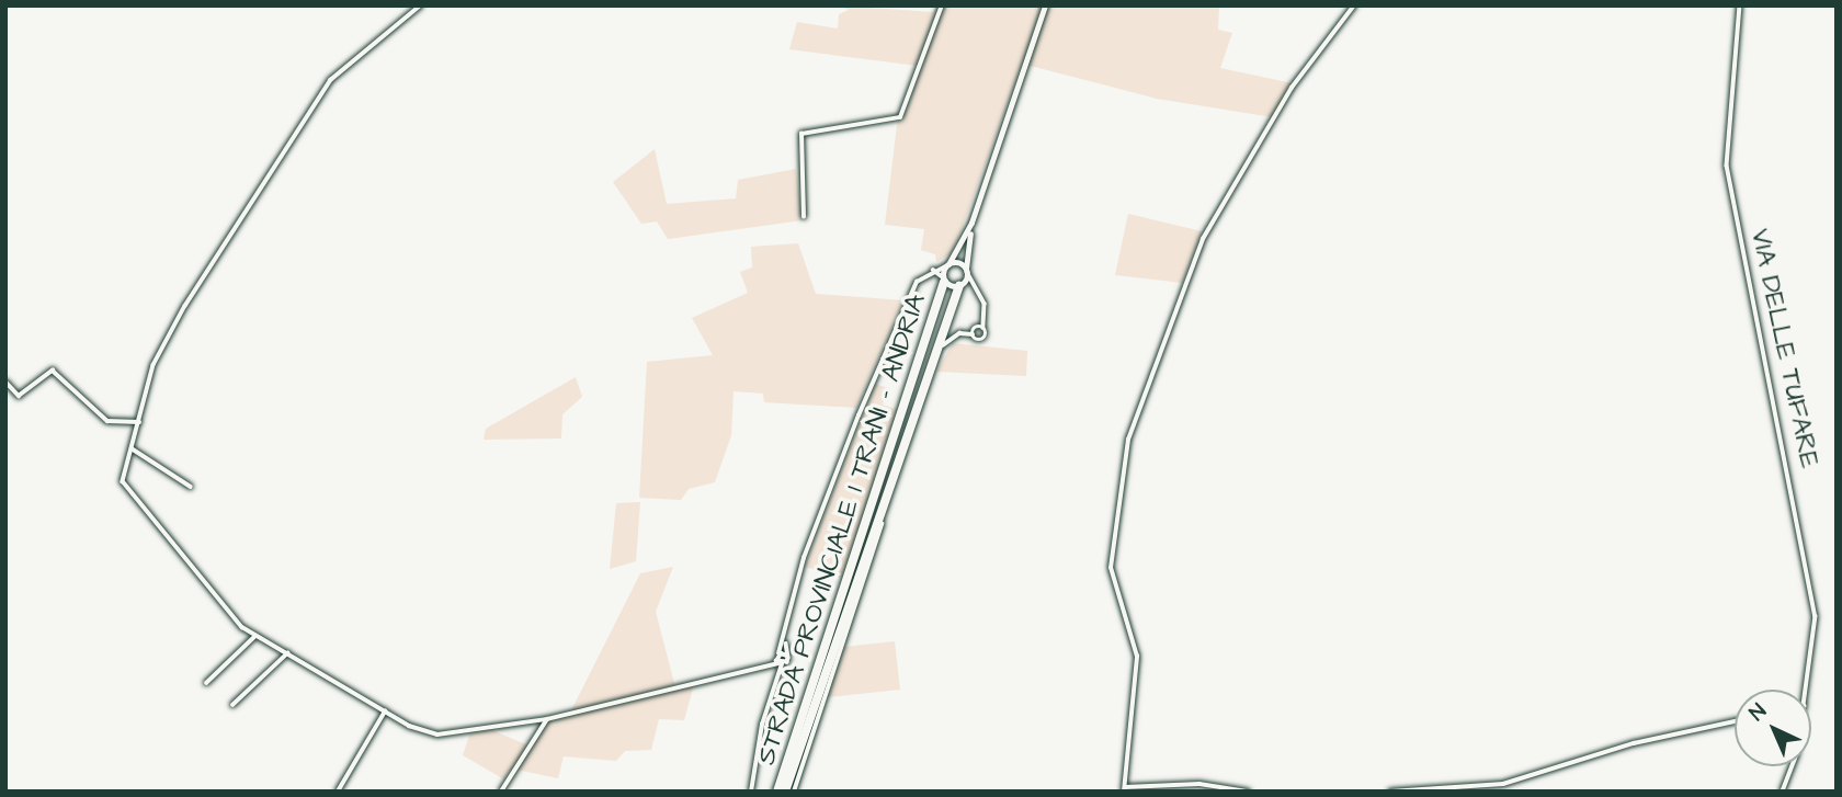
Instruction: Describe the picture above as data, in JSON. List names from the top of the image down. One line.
{"streets":{"highway":["STRADA PROVINCIALE 1 TRANI - ANDRIA"],"street":["VIA DELLE TUFARE"]},"north":"top left"}
